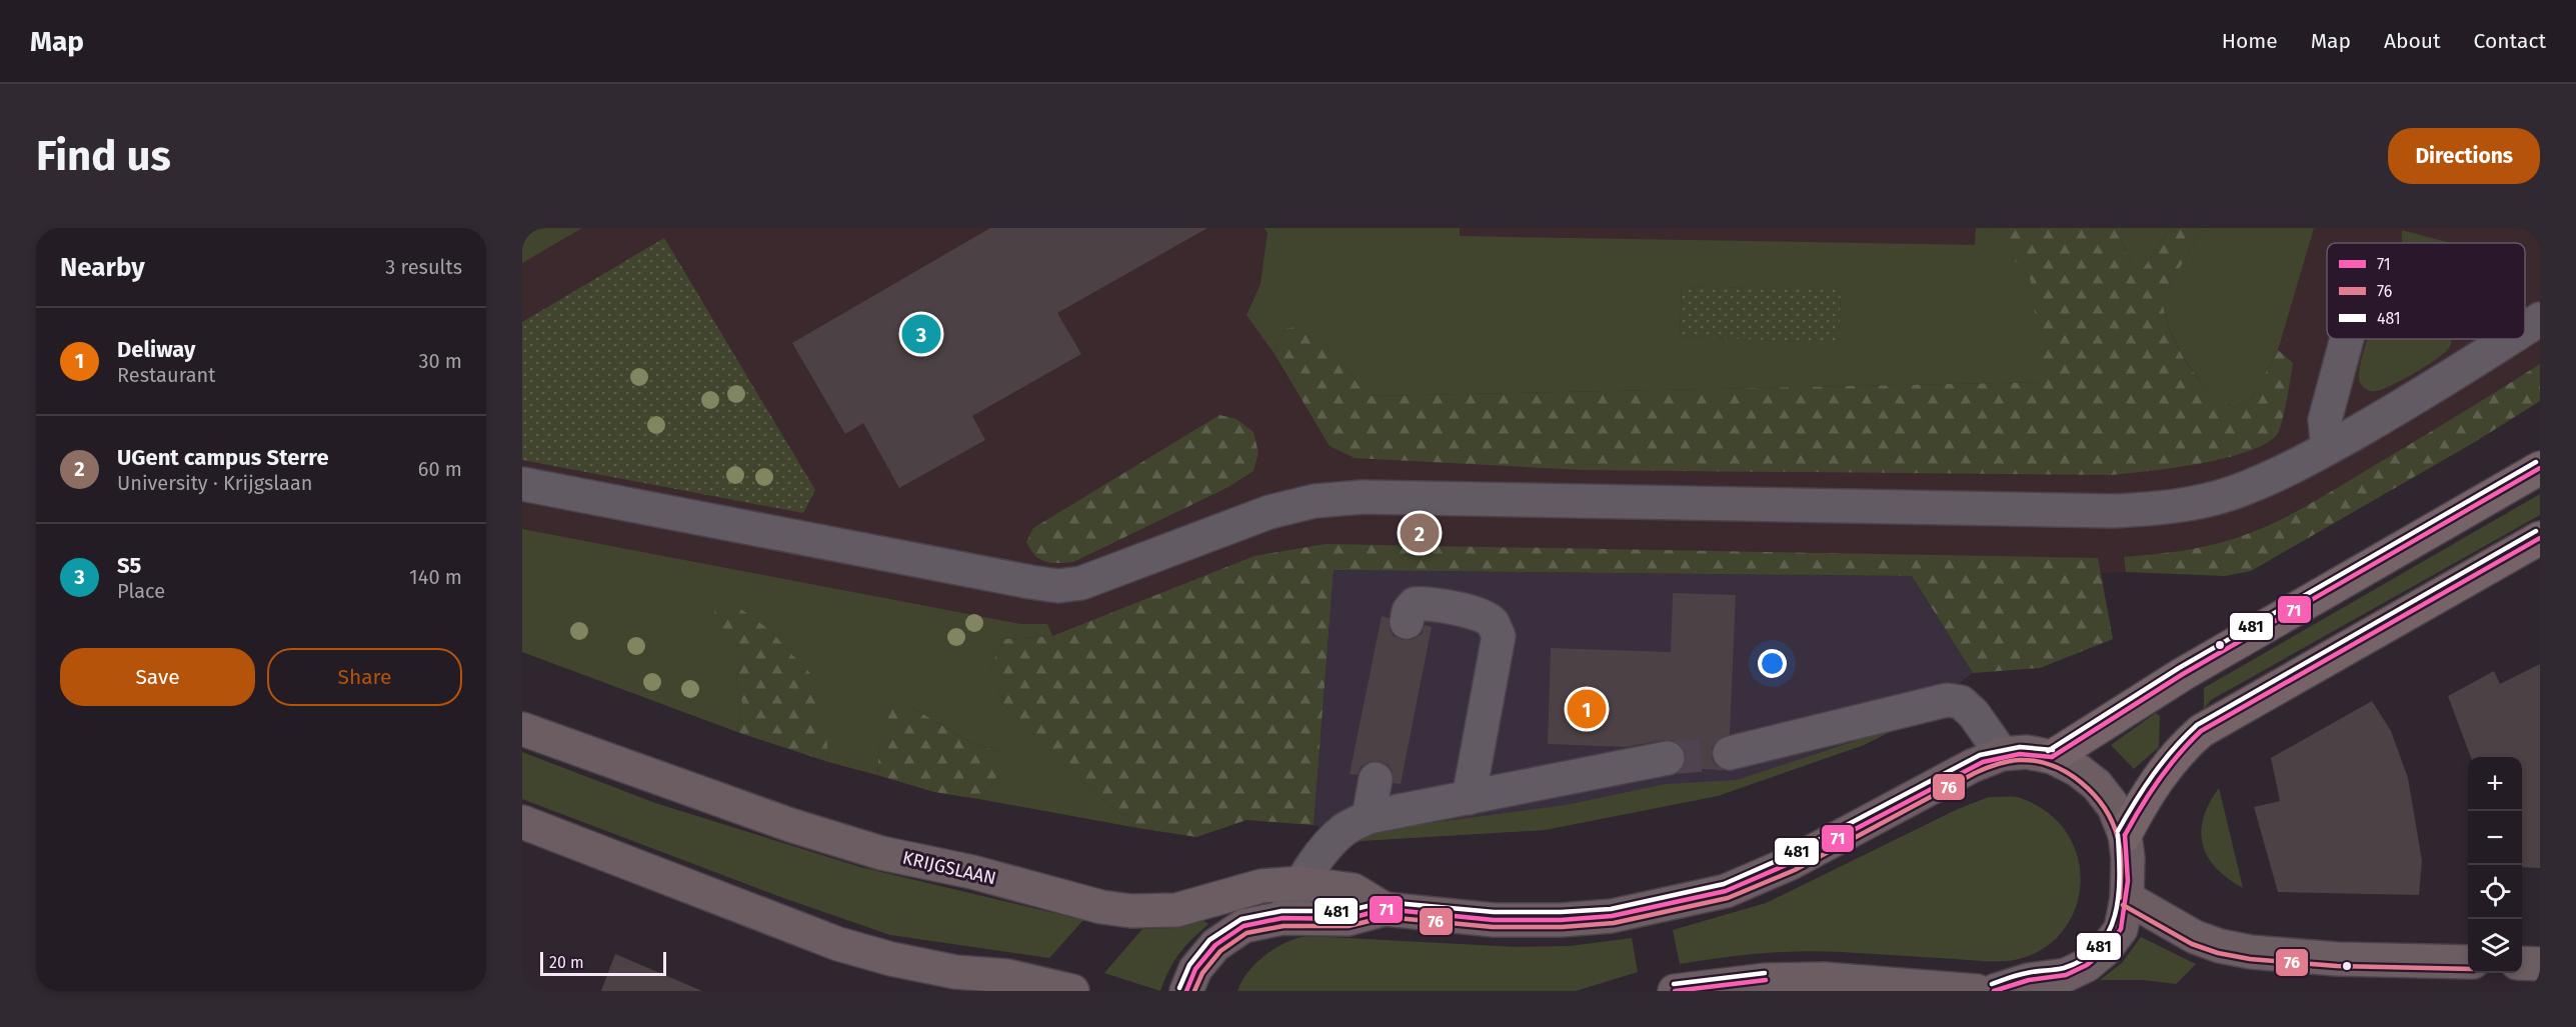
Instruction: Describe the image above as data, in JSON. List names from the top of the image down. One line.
{"streets":{"main road":["KRIJGSLAAN"]},"lines":["transit line 481","transit line 71","transit line 76"],"legend":["71","76","481"],"scale_bar":"20 m","page":{"header":"Map","nav":["Home","Map","About","Contact"],"buttons":["Directions",["Save","Share"]],"title":"Find us","heading":["Nearby","3 results"],"list":[{"mark":"1","name":"Deliway","note":"Restaurant","value":"30 m"},{"mark":"2","name":"UGent campus Sterre","note":"University · Krijgslaan","value":"60 m"},{"mark":"3","name":"S5","note":"Place","value":"140 m"}],"pins":["3","2","1"],"map_buttons":["+","−"],"scale":"20 m"}}
